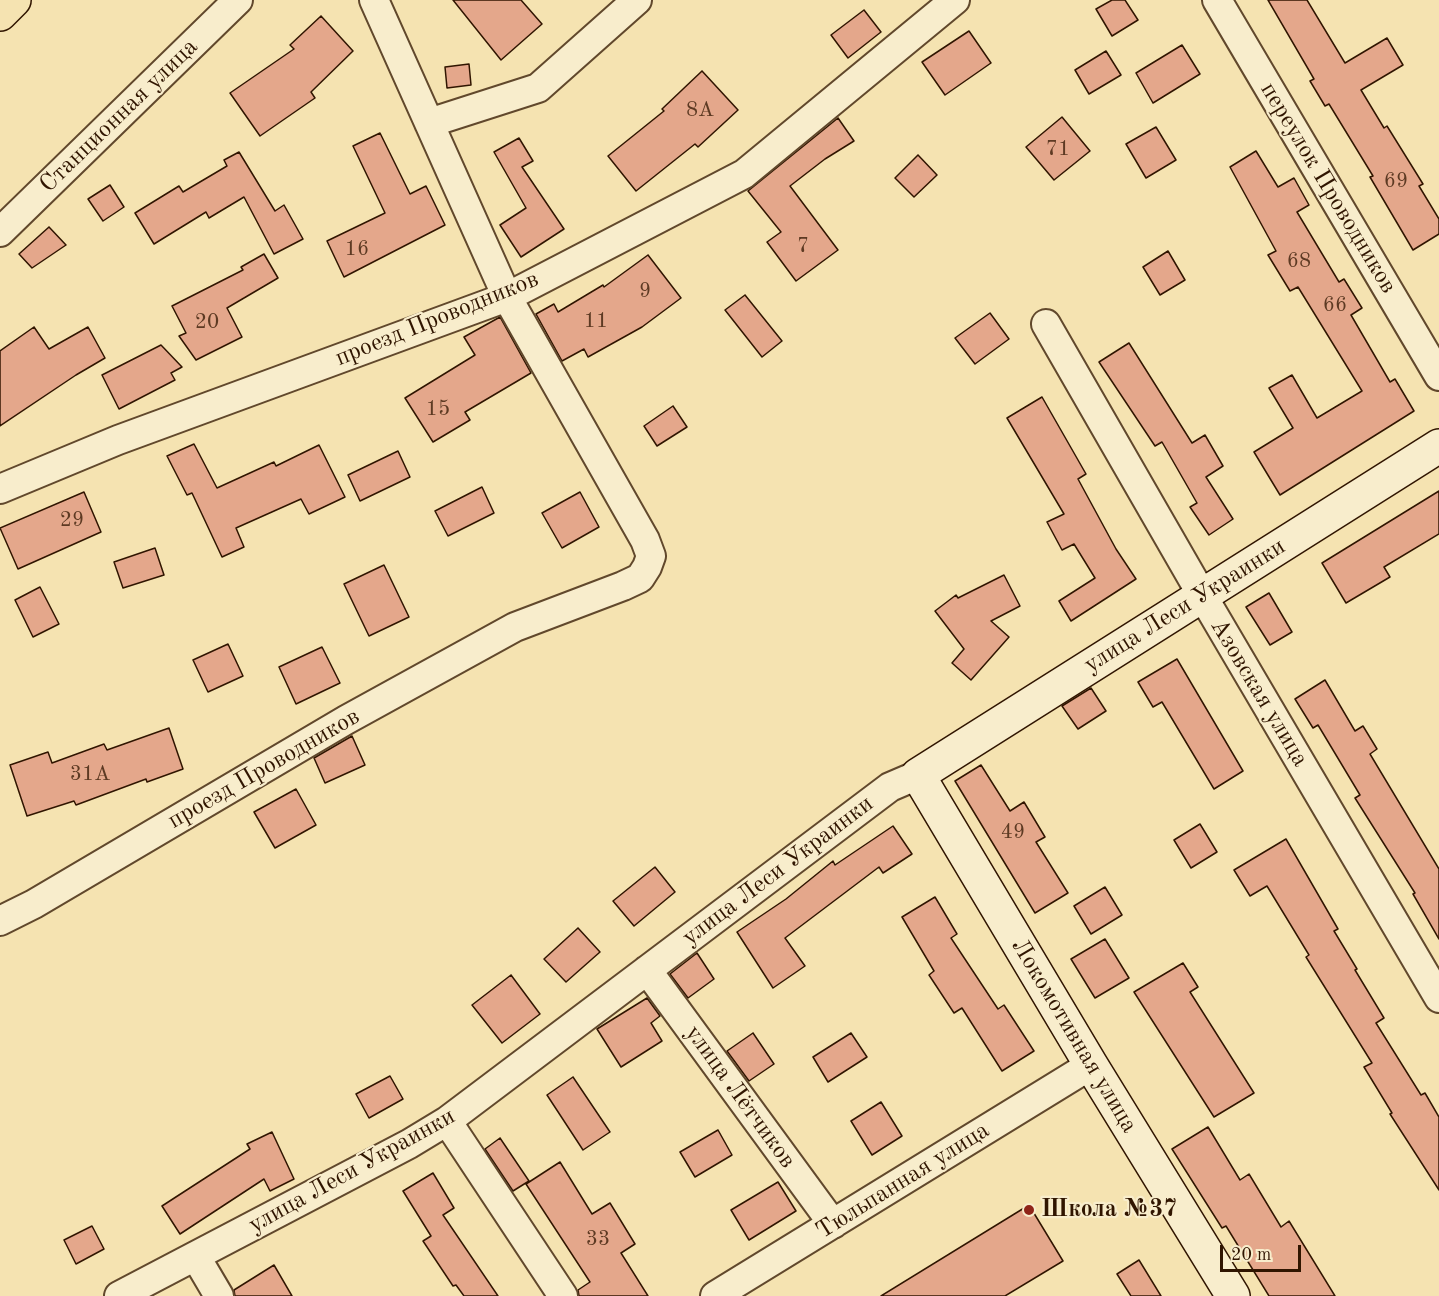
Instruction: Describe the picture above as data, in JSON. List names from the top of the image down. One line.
{"streets":{"main road":["улица Леси Украинки","Локомотивная улица"],"street":["Станционная улица","переулок Проводников","проезд Проводников","Азовская улица","улица Лётчиков","Тюльпанная улица"]},"crossings":[["улица Леси Украинки","Азовская улица"],["улица Леси Украинки","Локомотивная улица"],["улица Леси Украинки","улица Лётчиков"],["Локомотивная улица","Тюльпанная улица"],["улица Лётчиков","Тюльпанная улица"]],"places":["Школа №37"],"house_numbers":["8А","71","69","7","16","68","9","66","11","20","15","29","31А","49","33"],"scale_bar":"20 m"}
